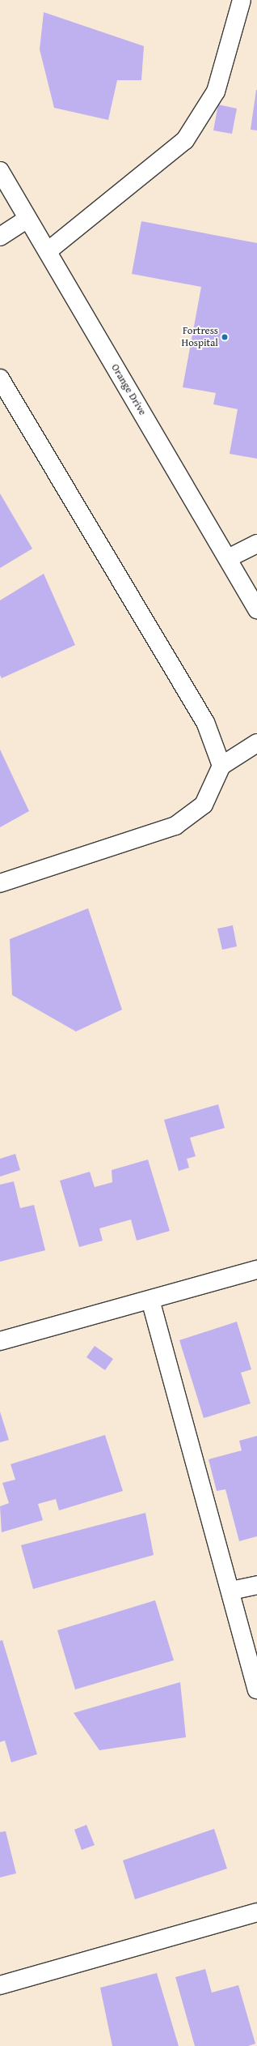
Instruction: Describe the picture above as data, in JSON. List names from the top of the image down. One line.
{"streets":{"street":["Orange Drive"]},"places":["Fortress Hospital"]}
